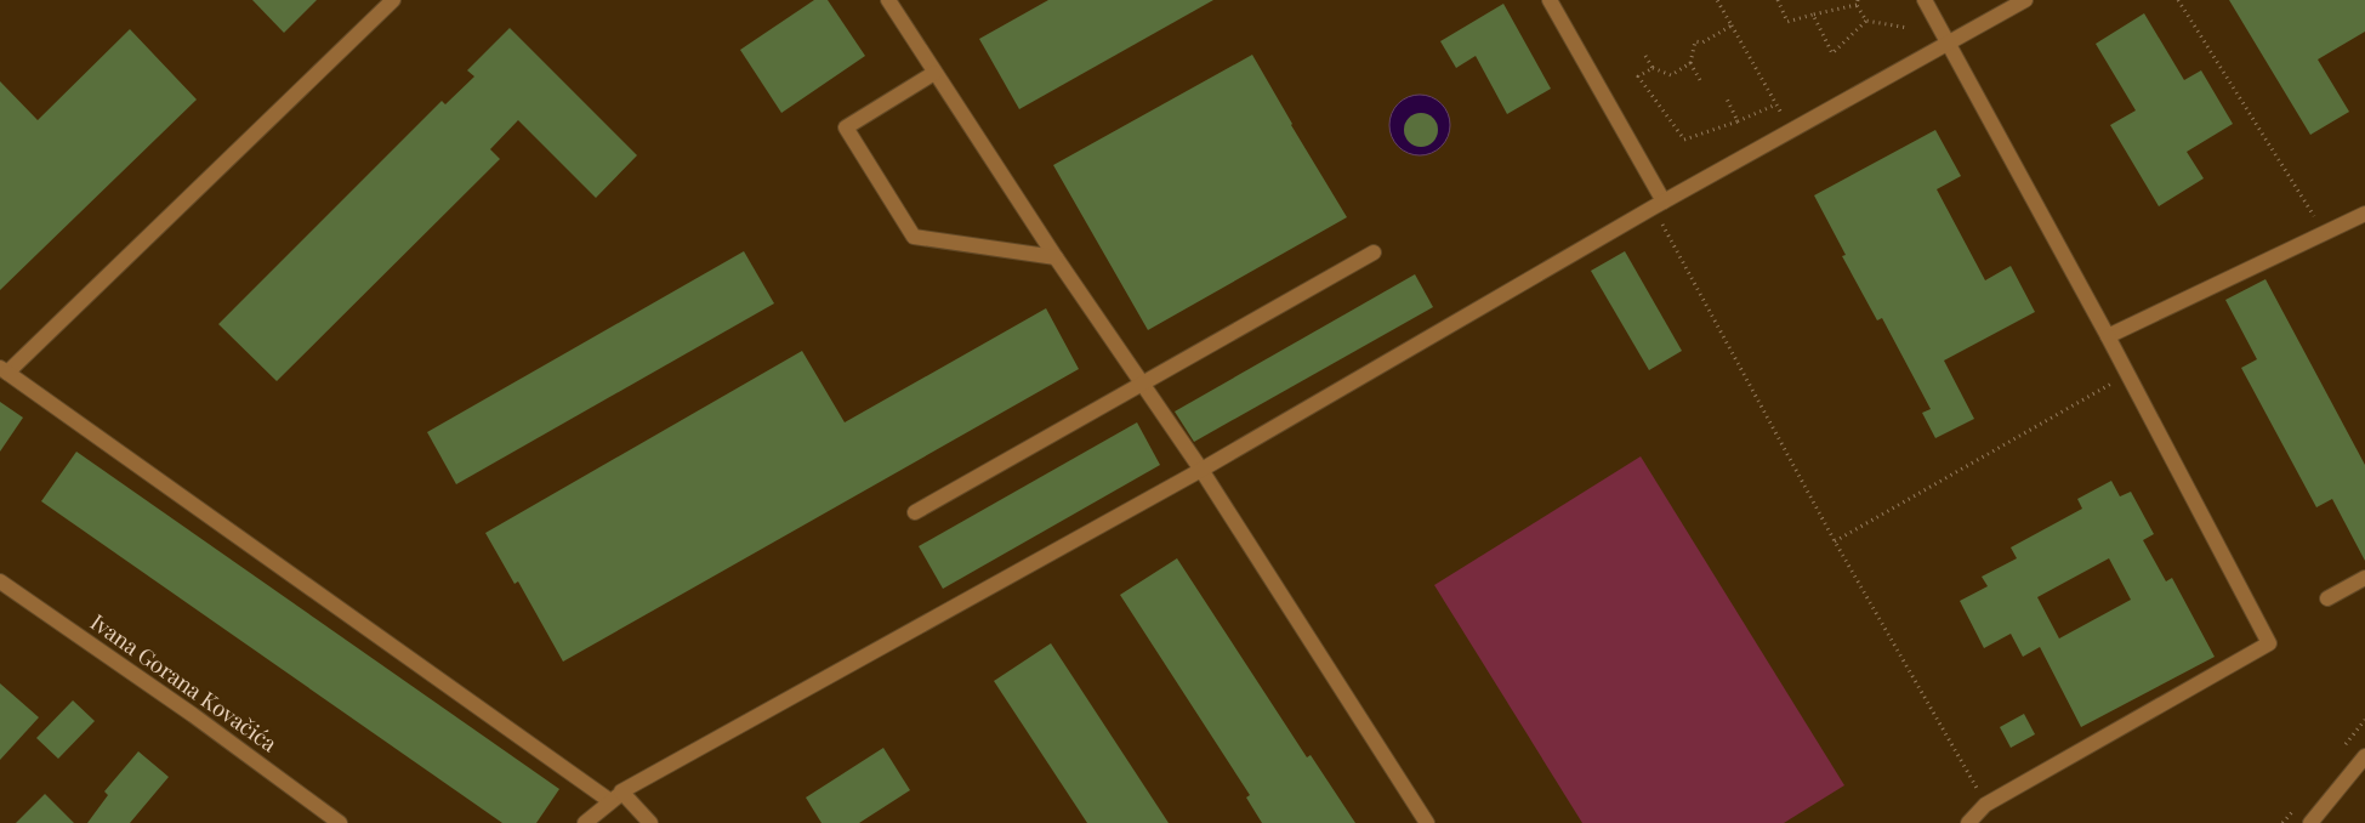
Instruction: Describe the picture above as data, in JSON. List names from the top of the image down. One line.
{"streets":{"street":["Ivana Gorana Kovačića"]}}
